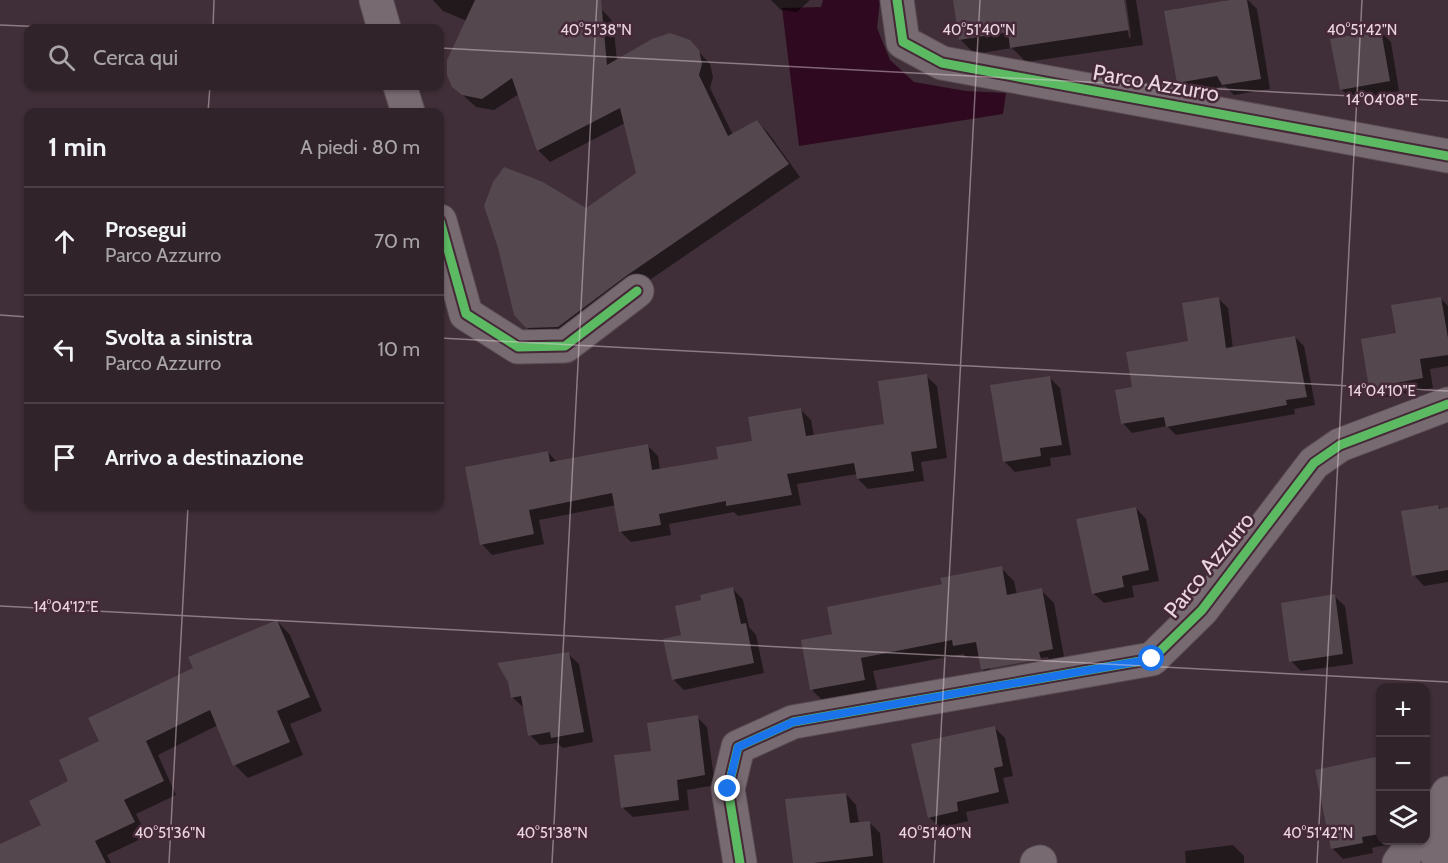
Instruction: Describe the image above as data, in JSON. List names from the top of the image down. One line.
{"streets":{"street":["Parco Azzurro"]},"page":{"search":"Cerca qui","heading":["1 min","A piedi · 80 m"],"list":[["Prosegui","Parco Azzurro","70 m"],["Svolta a sinistra","Parco Azzurro","10 m"],"Arrivo a destinazione"],"map_buttons":["+","−"]},"coordinates":["40°51'38\"N","40°51'40\"N","40°51'42\"N","14°04'08\"E","14°04'10\"E","14°04'12\"E","40°51'36\"N"]}
